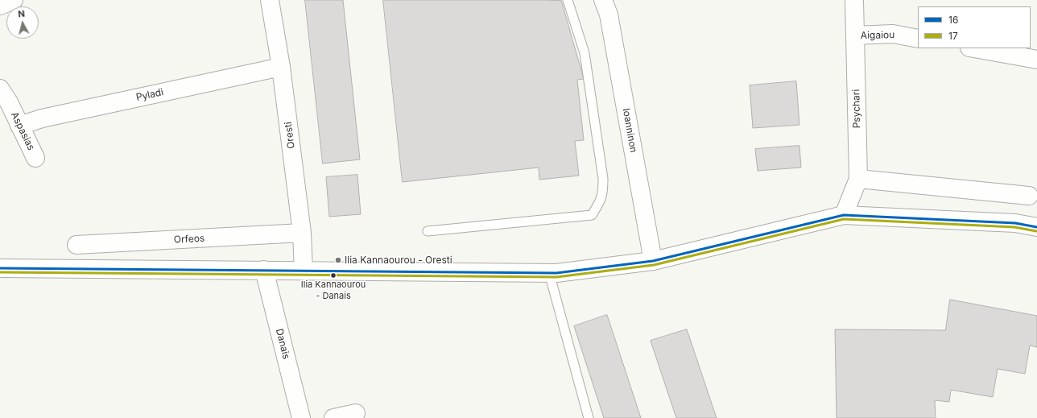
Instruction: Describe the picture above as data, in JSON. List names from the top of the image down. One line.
{"streets":{"street":["Aigaiou","Pyladi","Psychari","Ioanninon","Aspasias","Oresti","Orfeos","Danais"]},"crossings":[["Aigaiou","Psychari"],["Pyladi","Aspasias"],["Pyladi","Oresti"],["Oresti","Orfeos"]],"places":["Ilia Kannaourou - Oresti","Ilia Kannaourou - Danais"],"lines":["transit line 16","transit line 17"],"legend":["16","17"],"north":"top"}
